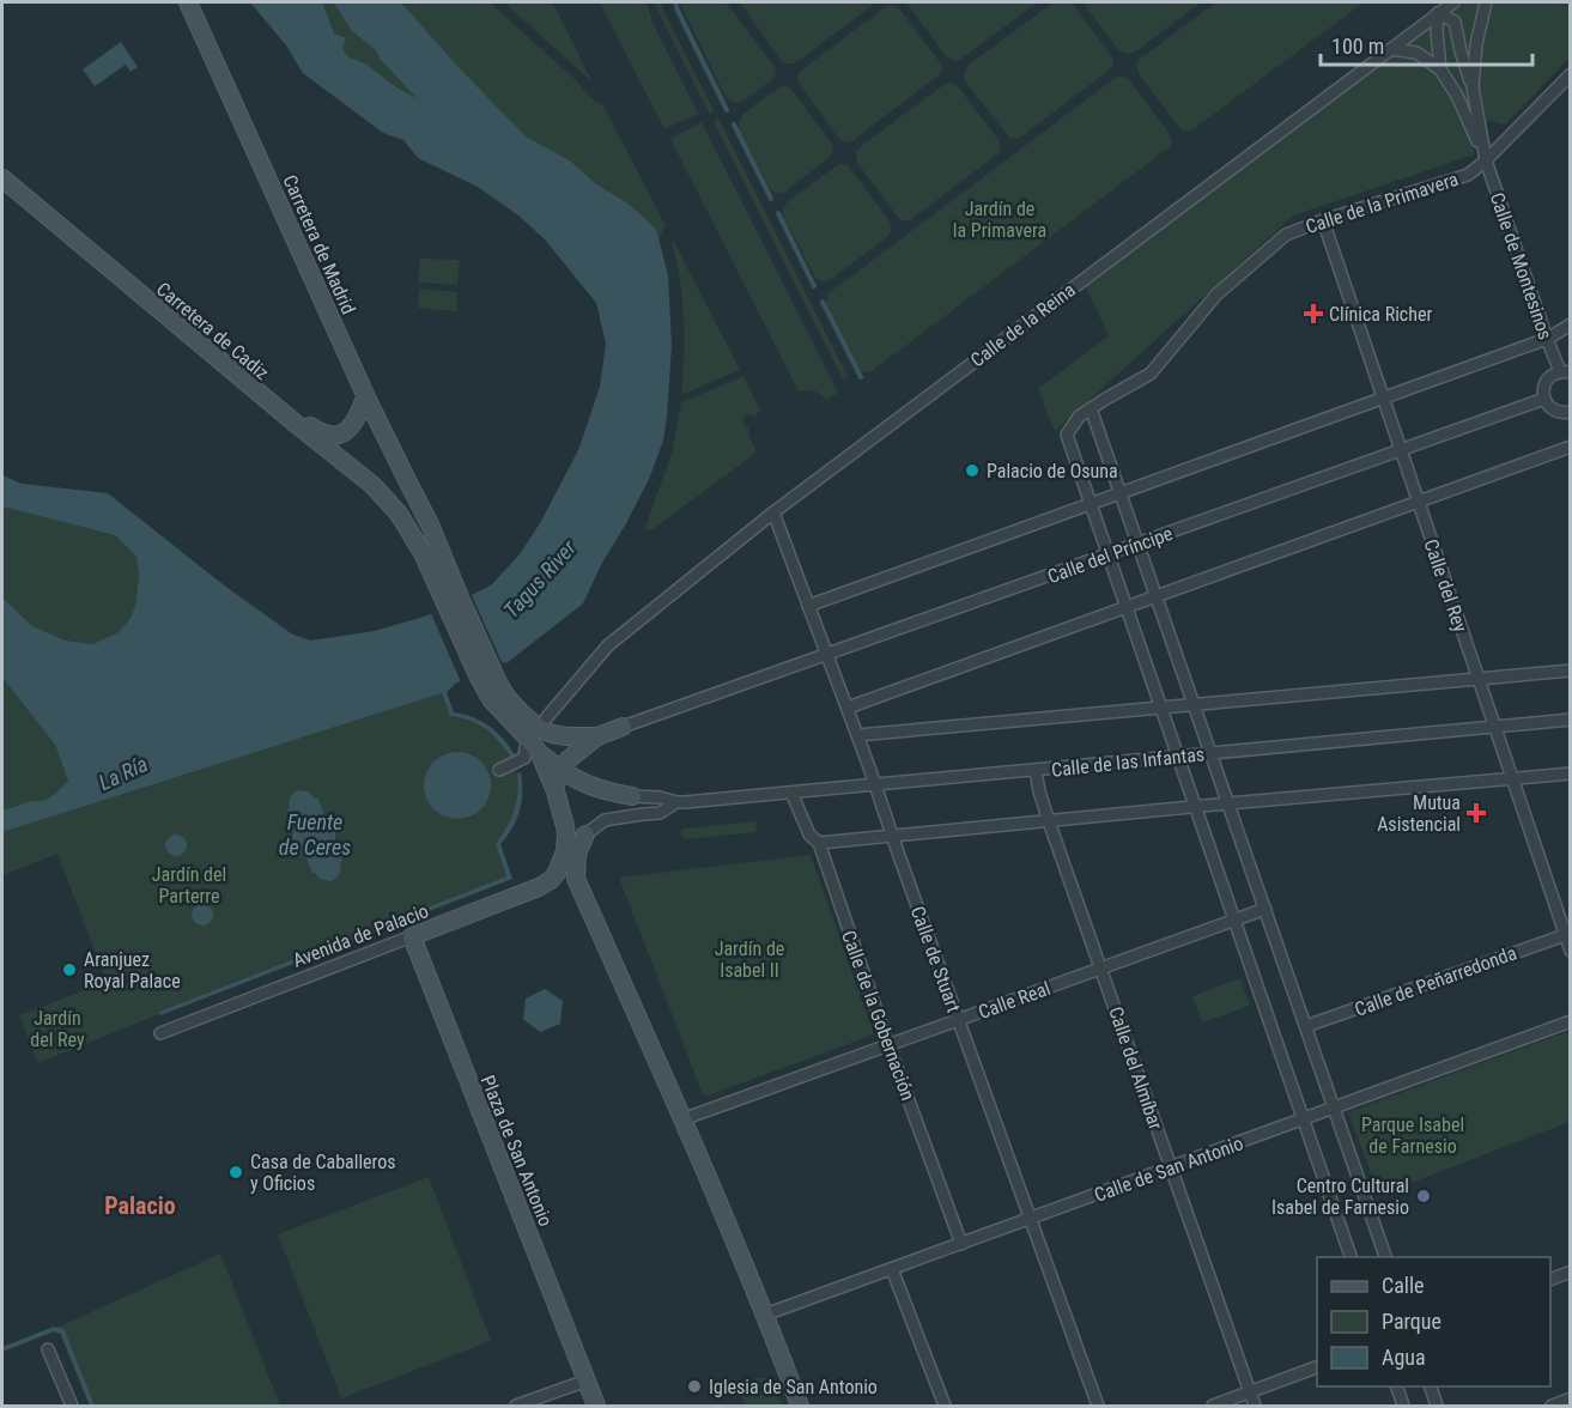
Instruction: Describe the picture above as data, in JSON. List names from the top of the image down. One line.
{"streets":{"main road":["Carretera de Madrid","Carretera de Cadiz","Avenida de Palacio","Plaza de San Antonio"],"street":["Calle de la Primavera","Calle de Montesinos","Calle de la Reina","Calle del Príncipe","Calle del Rey","Calle de las Infantas","Calle de Stuart","Calle de Peñarredonda","Calle Real","Calle de la Gobernación","Calle del Almíbar","Calle de San Antonio"]},"crossings":[["Calle de la Primavera","Calle de Montesinos"],["Calle de la Primavera","Calle del Rey"],["Carretera de Madrid","Carretera de Cadiz"],["Calle de Montesinos","Calle de la Reina"],["Calle de la Reina","Calle de Stuart"],["Calle del Príncipe","Calle del Rey"],["Calle del Príncipe","Calle de Stuart"],["Calle del Rey","Calle de las Infantas"],["Calle del Rey","Calle de Peñarredonda"],["Calle de las Infantas","Calle de Stuart"],["Calle de las Infantas","Calle de la Gobernación"],["Calle de las Infantas","Calle del Almíbar"],["Avenida de Palacio","Plaza de San Antonio"],["Calle de Stuart","Calle Real"],["Calle de Stuart","Calle de San Antonio"],["Calle Real","Calle de la Gobernación"],["Calle Real","Calle del Almíbar"],["Calle de la Gobernación","Calle de San Antonio"],["Calle del Almíbar","Calle de San Antonio"]],"districts":["Palacio"],"water":["Tagus River","La Ría","Fuente de Ceres"],"parks":["Jardín de la Primavera","Jardín del Parterre","Jardín de Isabel II","Jardín del Rey","Parque Isabel de Farnesio"],"places":{"health":["Clínica Richer","Mutua Asistencial"],"other":["Palacio de Osuna","Aranjuez Royal Palace","Casa de Caballeros y Oficios","Centro Cultural Isabel de Farnesio","Iglesia de San Antonio"]},"legend":["Calle","Parque","Agua"],"scale_bar":"100 m"}
